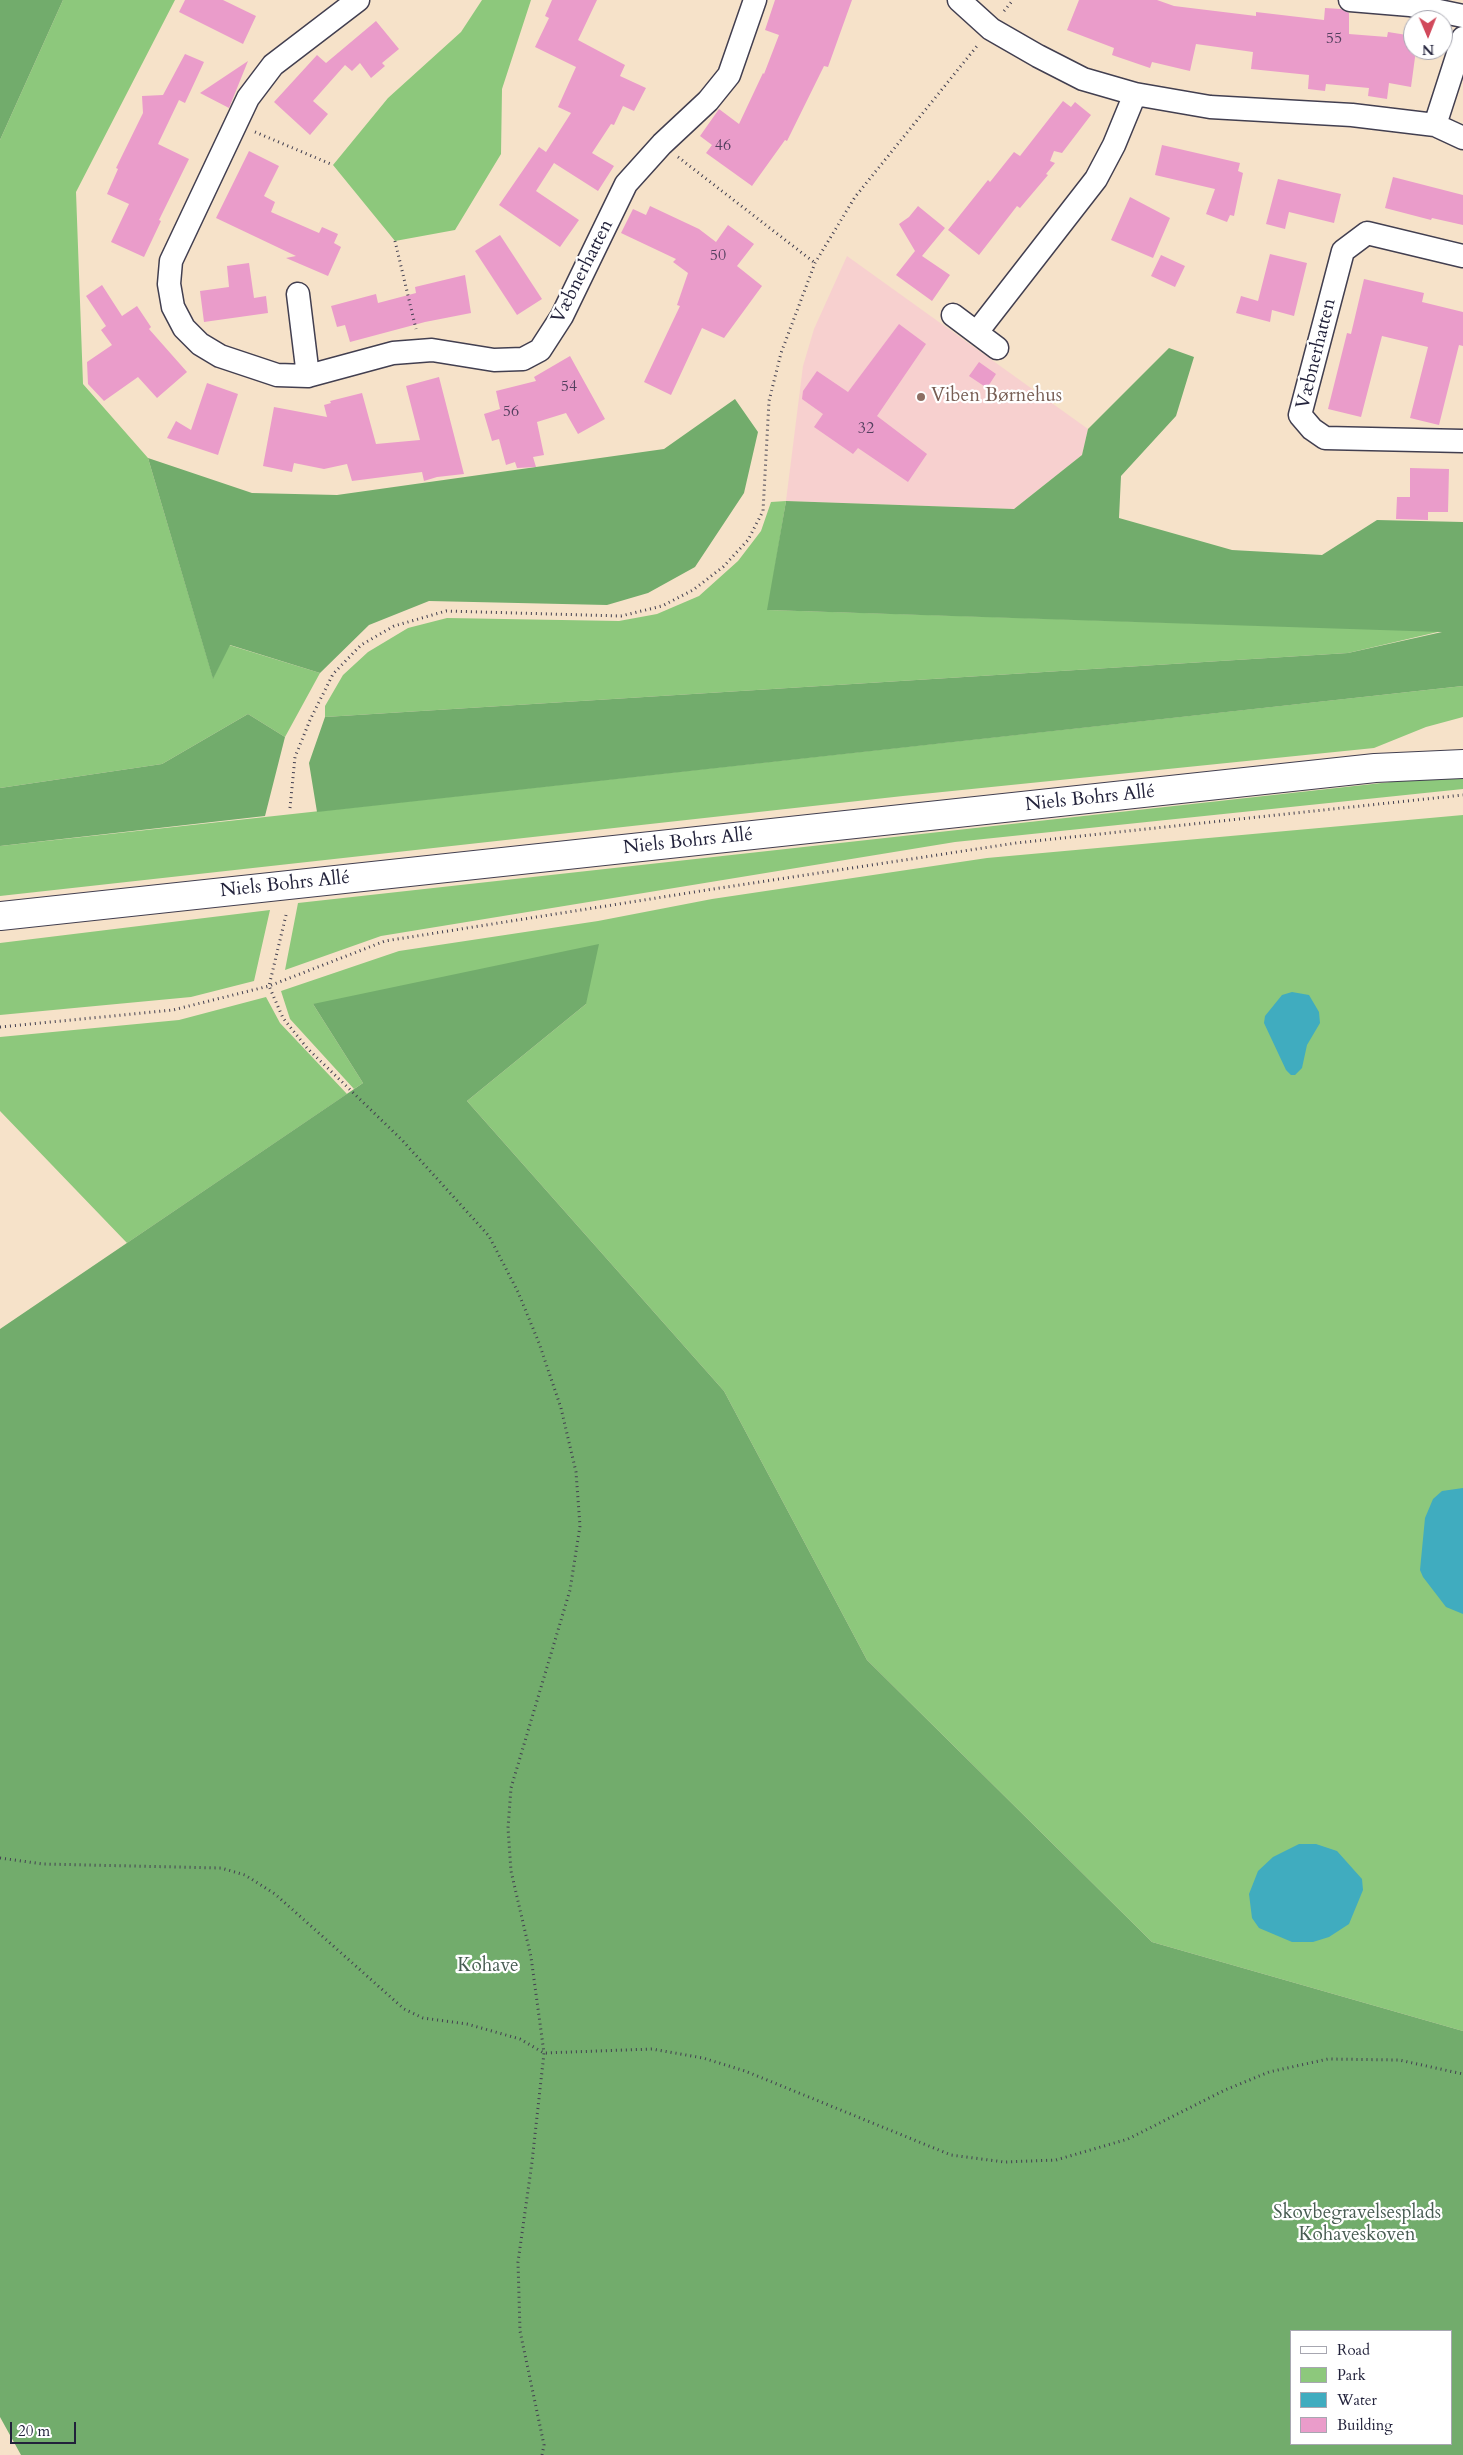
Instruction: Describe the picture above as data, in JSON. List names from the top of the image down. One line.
{"streets":{"street":["Væbnerhatten","Niels Bohrs Allé"]},"parks":["Kohave","Skovbegravelsesplads Kohaveskoven"],"places":["Viben Børnehus"],"house_numbers":["55","46","50","54","56","32"],"legend":["Road","Park","Water","Building"],"scale_bar":"20 m","north":"bottom"}
